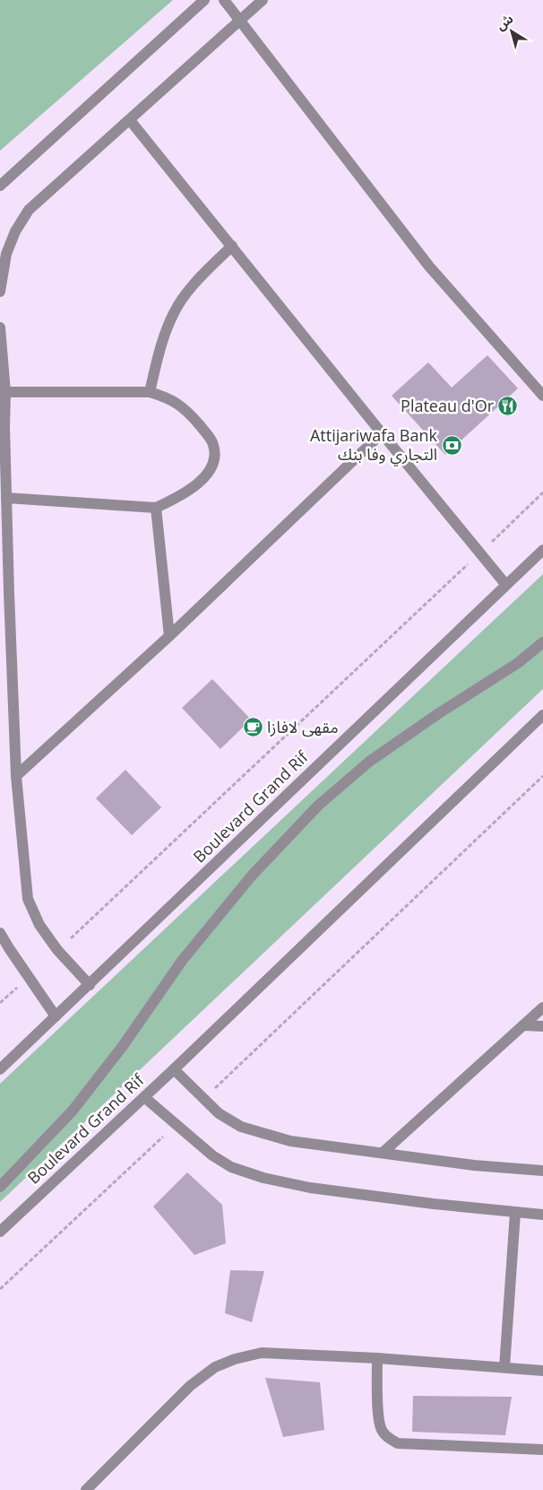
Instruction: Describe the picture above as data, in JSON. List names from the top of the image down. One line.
{"streets":{"street":["Boulevard Grand Rif"]},"places":{"restaurant":["Plateau d'Or"],"bank":["Attijariwafa Bank التجاري وفا بنك"],"cafe":["مقهى لافازا"]},"north":"top left"}
